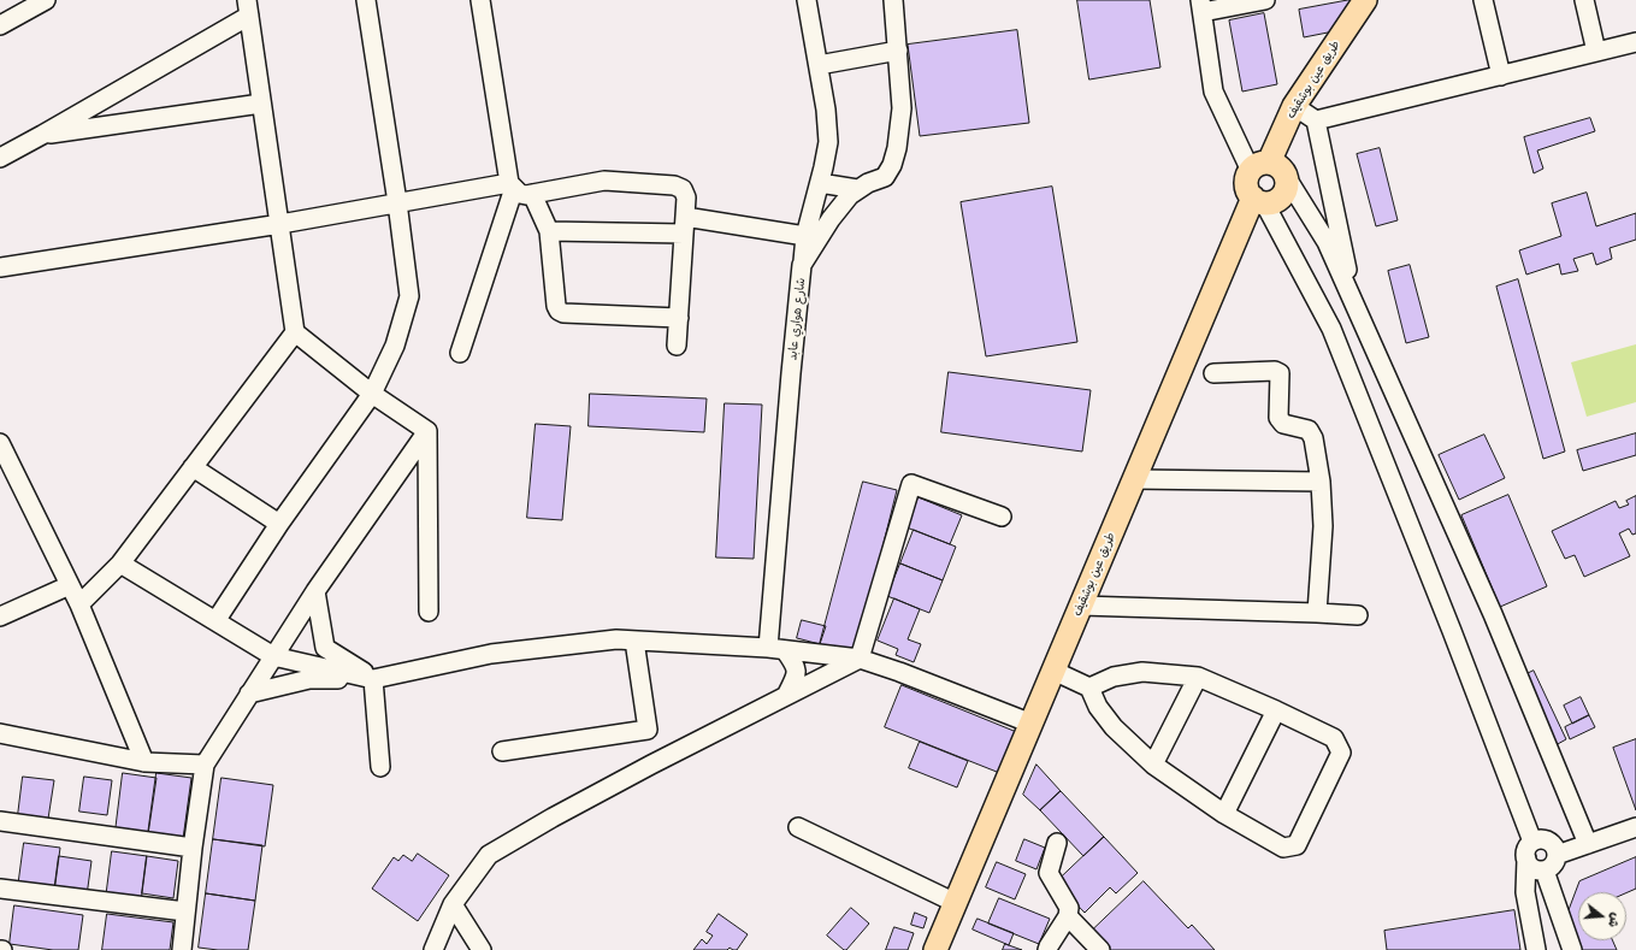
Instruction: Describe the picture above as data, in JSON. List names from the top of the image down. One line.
{"streets":{"main road":["طريق عين بوشقيف"],"street":["شارع هواري عابد"]},"north":"right"}
